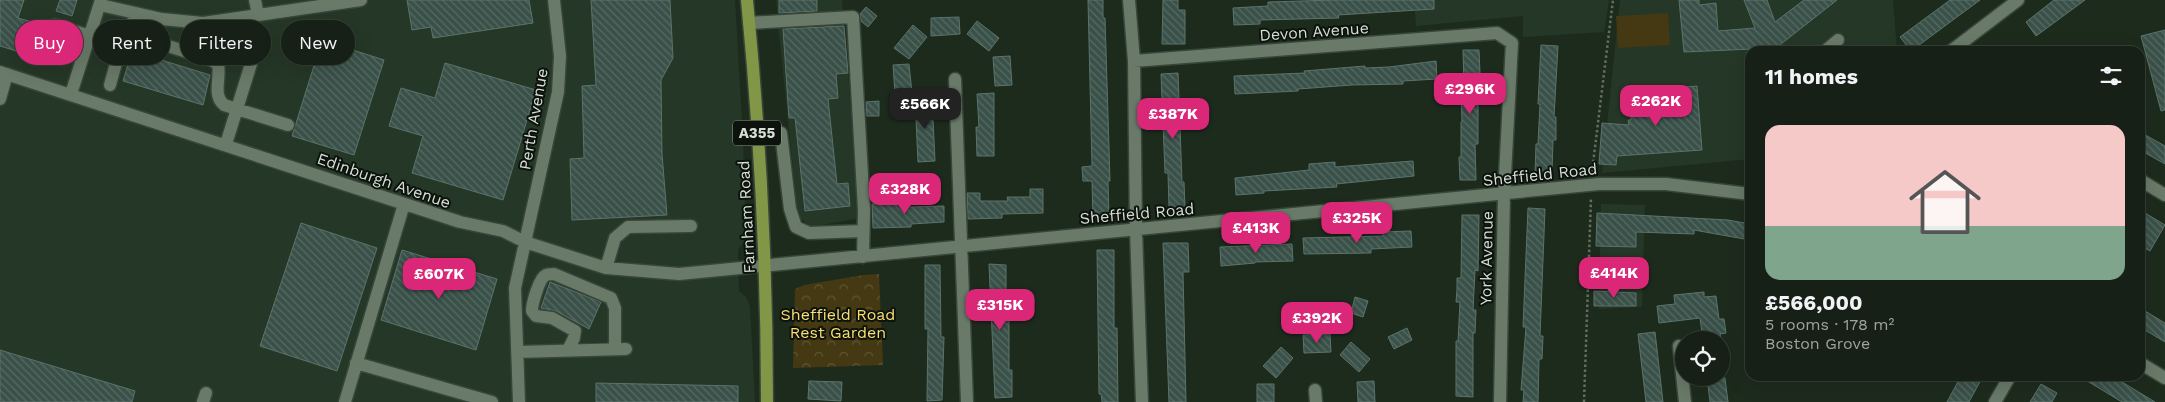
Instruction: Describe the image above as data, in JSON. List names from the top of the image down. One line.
{"streets":{"main road":["A355","Farnham Road"],"street":["Devon Avenue","Perth Avenue","Sheffield Road","Edinburgh Avenue","York Avenue"]},"crossings":[["Devon Avenue","York Avenue"],["Perth Avenue","Edinburgh Avenue"],["Sheffield Road","Edinburgh Avenue"],["Sheffield Road","Farnham Road"],["Sheffield Road","York Avenue"],["Edinburgh Avenue","Farnham Road"]],"parks":["Sheffield Road Rest Garden"],"page":{"chip":["Buy","Rent","Filters","New"],"heading":"11 homes","price":["£296K","£262K","£566K","£387K","£328K","£325K","£413K","£414K","£607K","£315K","£392K"],"list":[{"name":"£566,000","note":"5 rooms · 178 m² · Boston Grove"}]}}
